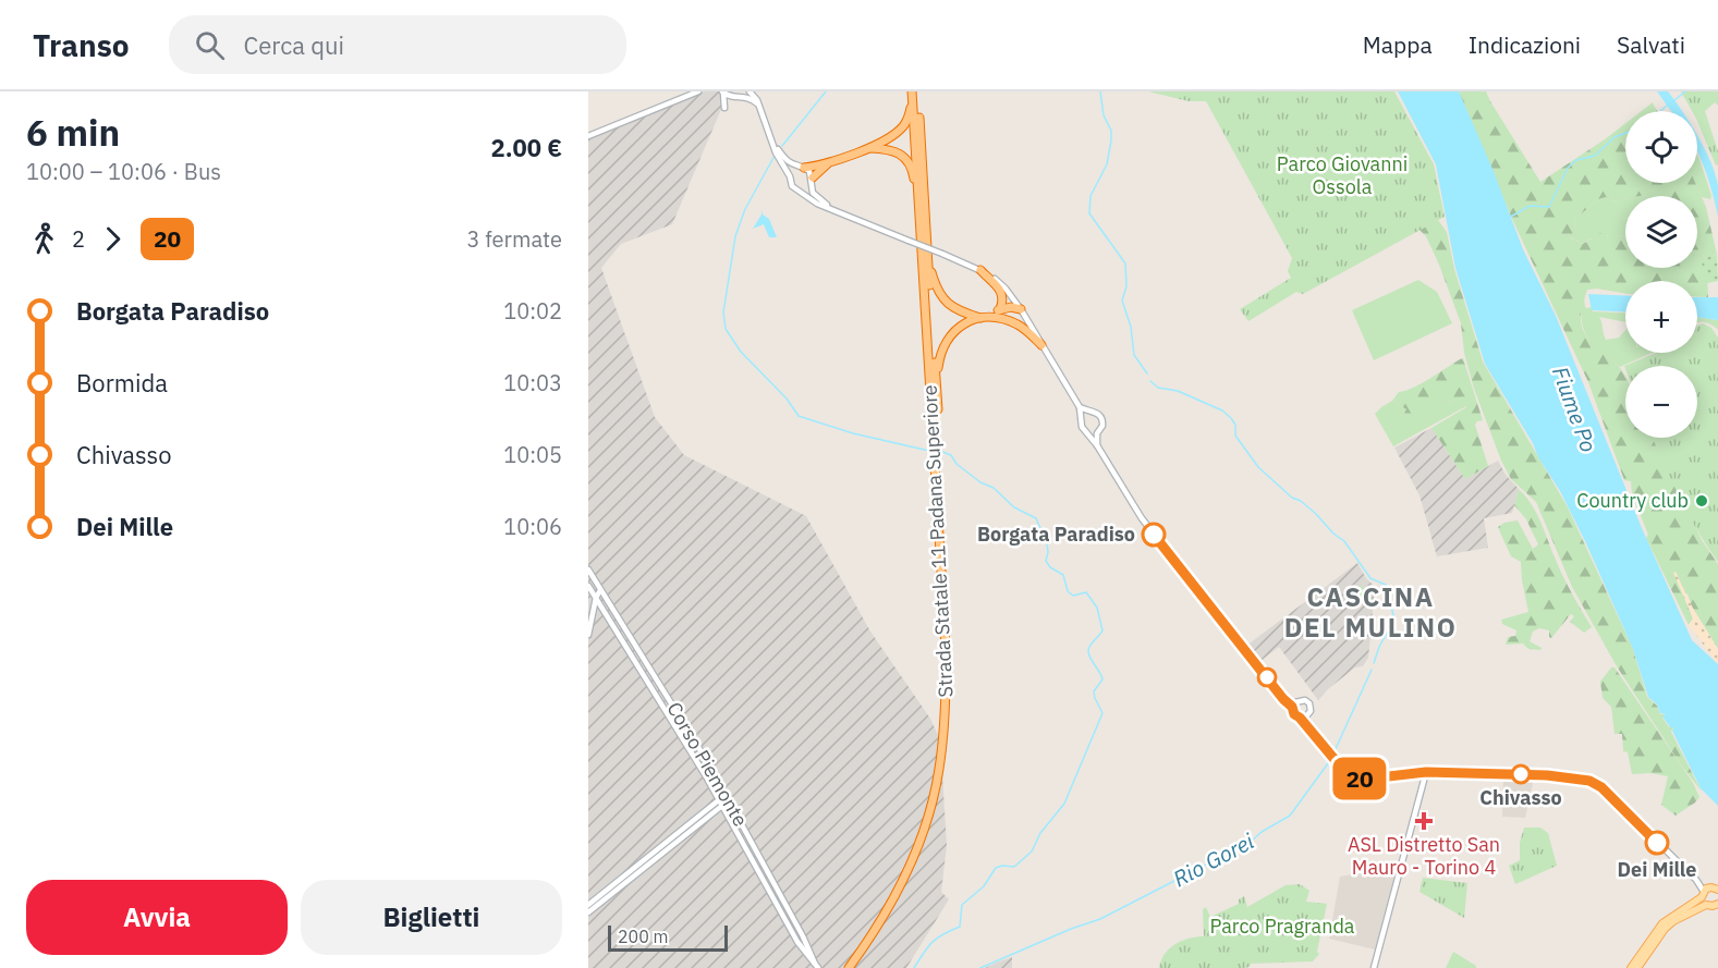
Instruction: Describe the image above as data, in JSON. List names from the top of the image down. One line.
{"streets":{"highway":["Strada Statale 11 Padana Superiore"],"street":["Corso Piemonte"]},"districts":["CASCINA DEL MULINO"],"water":["Fiume Po","Rio Gorei"],"parks":["Parco Giovanni Ossola","Parco Pragranda"],"places":{"other":["Country club","Borgata Paradiso","Chivasso","Dei Mille"],"health":["ASL Distretto San Mauro - Torino 4"]},"lines":["bus line 20"],"scale_bar":"200 m","page":{"header":"Transo","search":"Cerca qui","nav":["Mappa","Indicazioni","Salvati"],"heading":["6 min","10:00 – 10:06 · Bus","2.00 €"],"on_map":"20","map_buttons":["+","−"],"legs":["2","20","3 fermate"],"list":[{"name":"Borgata Paradiso","value":"10:02"},{"name":"Bormida","value":"10:03"},{"name":"Chivasso","value":"10:05"},{"name":"Dei Mille","value":"10:06"}],"buttons":["Avvia","Biglietti"],"scale":"200 m"}}
